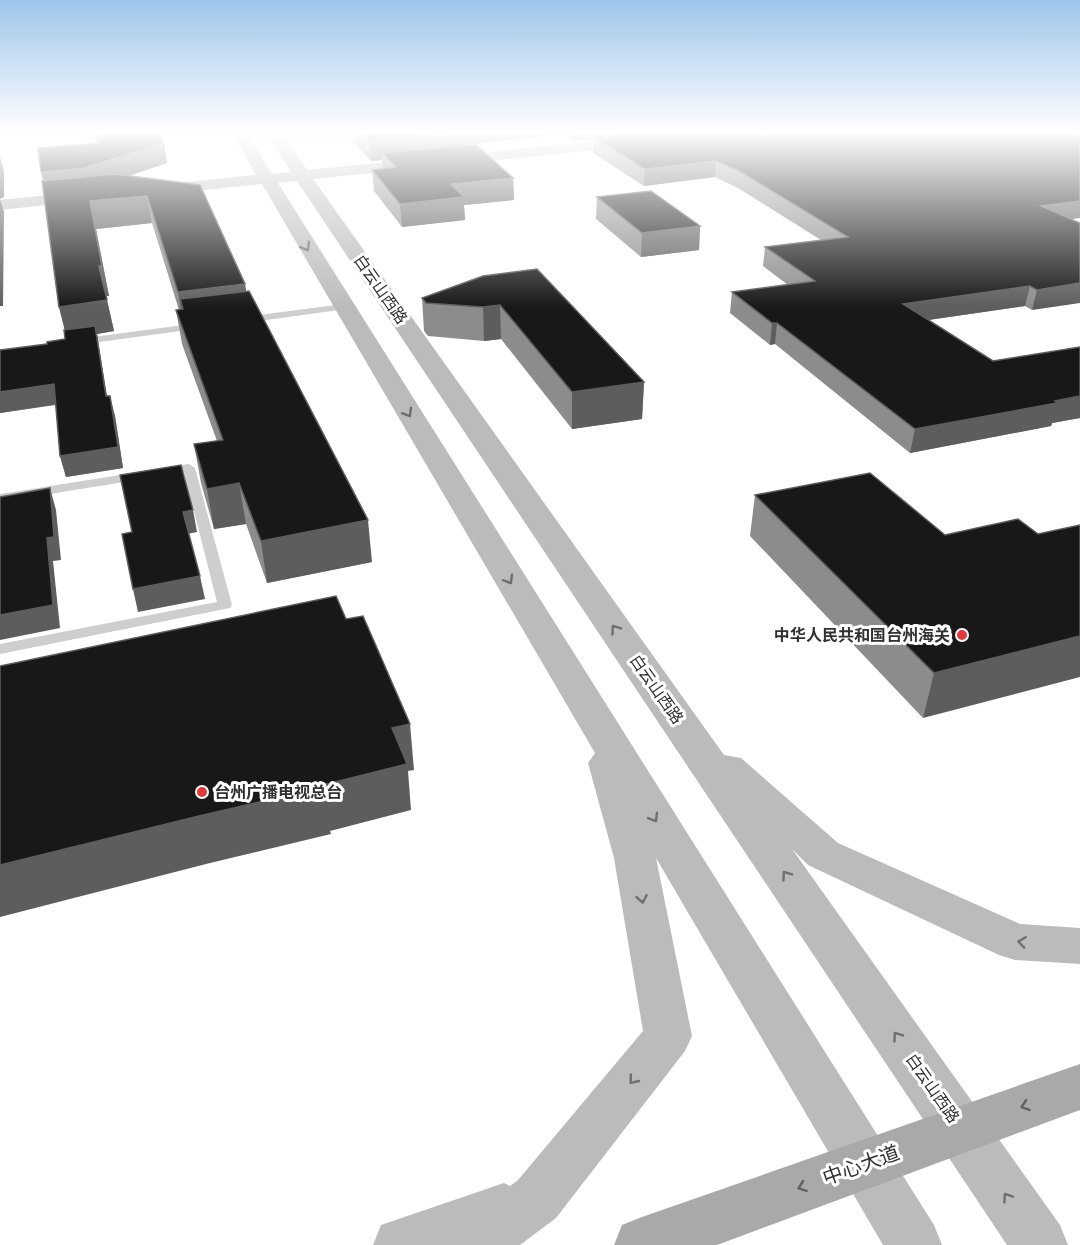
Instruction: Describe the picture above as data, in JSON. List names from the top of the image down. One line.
{"streets":{"main road":["白云山西路","中心大道"]},"crossings":[["白云山西路","中心大道"]],"one_way":["中心大道"],"places":["中华人民共和国台州海关","台州广播电视总台"]}
